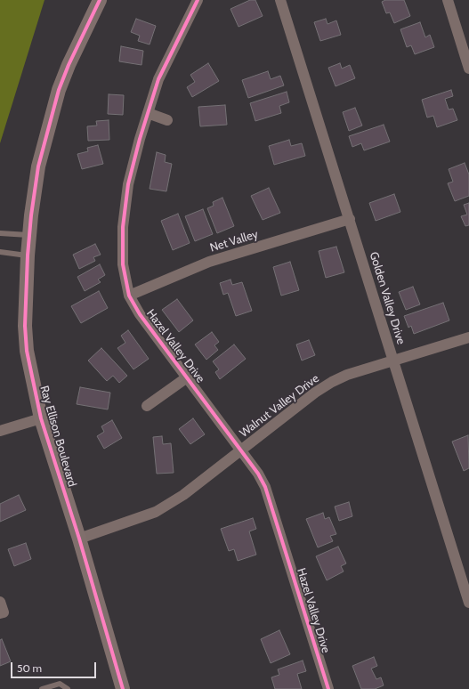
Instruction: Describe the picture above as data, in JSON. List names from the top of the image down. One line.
{"streets":{"main road":["Ray Ellison Boulevard"],"street":["Net Valley","Golden Valley Drive","Hazel Valley Drive","Walnut Valley Drive"]},"crossings":[["Net Valley","Golden Valley Drive"],["Net Valley","Hazel Valley Drive"],["Golden Valley Drive","Walnut Valley Drive"],["Hazel Valley Drive","Walnut Valley Drive"],["Walnut Valley Drive","Ray Ellison Boulevard"]],"scale_bar":"50 m"}
